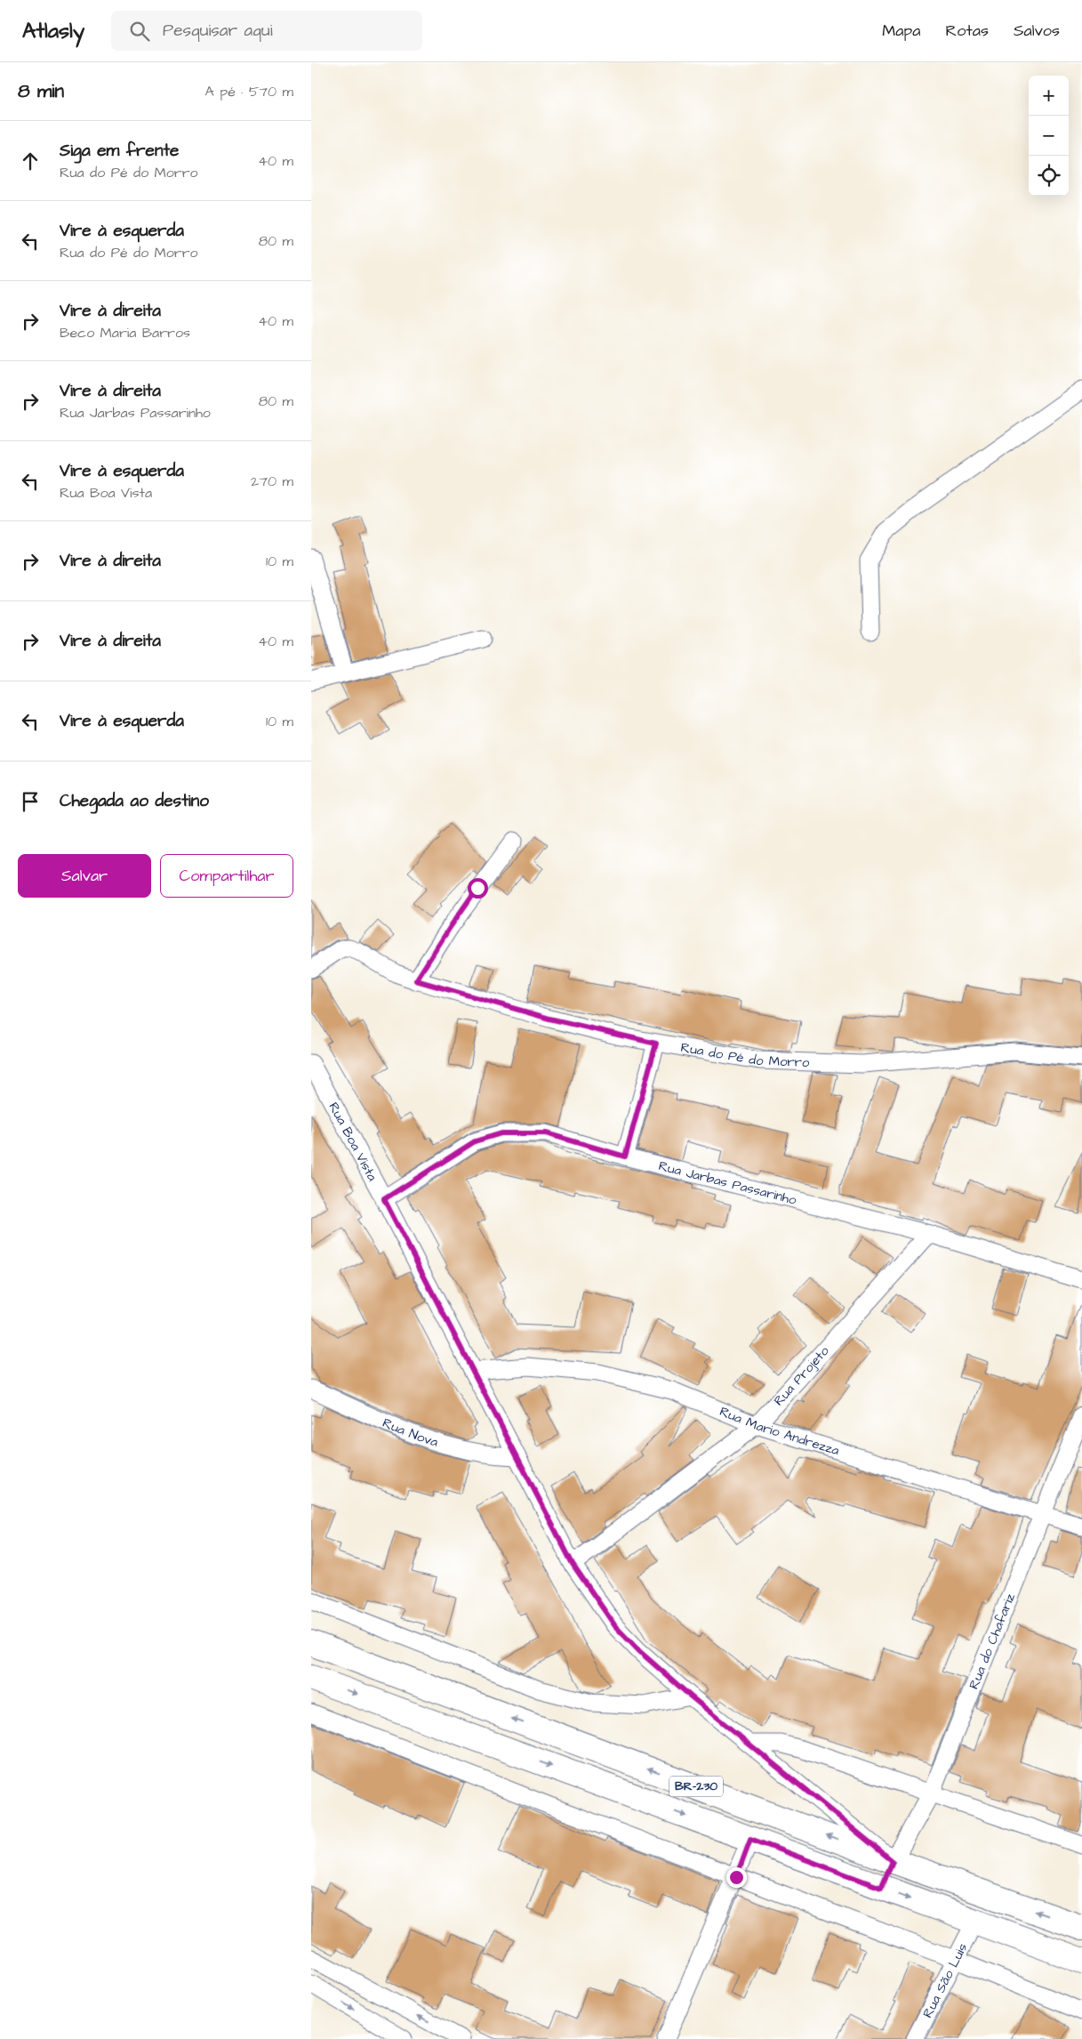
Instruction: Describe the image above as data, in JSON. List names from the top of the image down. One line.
{"streets":{"main road":["BR-230"],"street":["Rua do Pé do Morro","Rua Boa Vista","Rua Jarbas Passarinho","Rua Projeto","Rua Mario Andrezza","Rua Nova","Rua do Chafariz","Rua São Luis"]},"crossings":[["Rua Boa Vista","Rua Jarbas Passarinho"],["Rua Boa Vista","Rua Projeto"],["Rua Boa Vista","Rua Mario Andrezza"],["Rua Boa Vista","Rua Nova"],["Rua Boa Vista","Rua do Chafariz"],["Rua Boa Vista","BR-230"],["Rua Jarbas Passarinho","Rua Projeto"],["Rua Projeto","Rua Mario Andrezza"],["Rua Mario Andrezza","Rua do Chafariz"],["Rua do Chafariz","BR-230"],["BR-230","Rua São Luis"]],"page":{"header":"Atlasly","search":"Pesquisar aqui","nav":["Mapa","Rotas","Salvos"],"heading":["8 min","A pé · 570 m"],"map_buttons":["+","−"],"list":[["Siga em frente","Rua do Pé do Morro","40 m"],["Vire à esquerda","Rua do Pé do Morro","80 m"],["Vire à direita","Beco Maria Barros","40 m"],["Vire à direita","Rua Jarbas Passarinho","80 m"],["Vire à esquerda","Rua Boa Vista","270 m"],["Vire à direita","10 m"],["Vire à direita","40 m"],["Vire à esquerda","10 m"],"Chegada ao destino"],"buttons":["Salvar","Compartilhar"]}}
